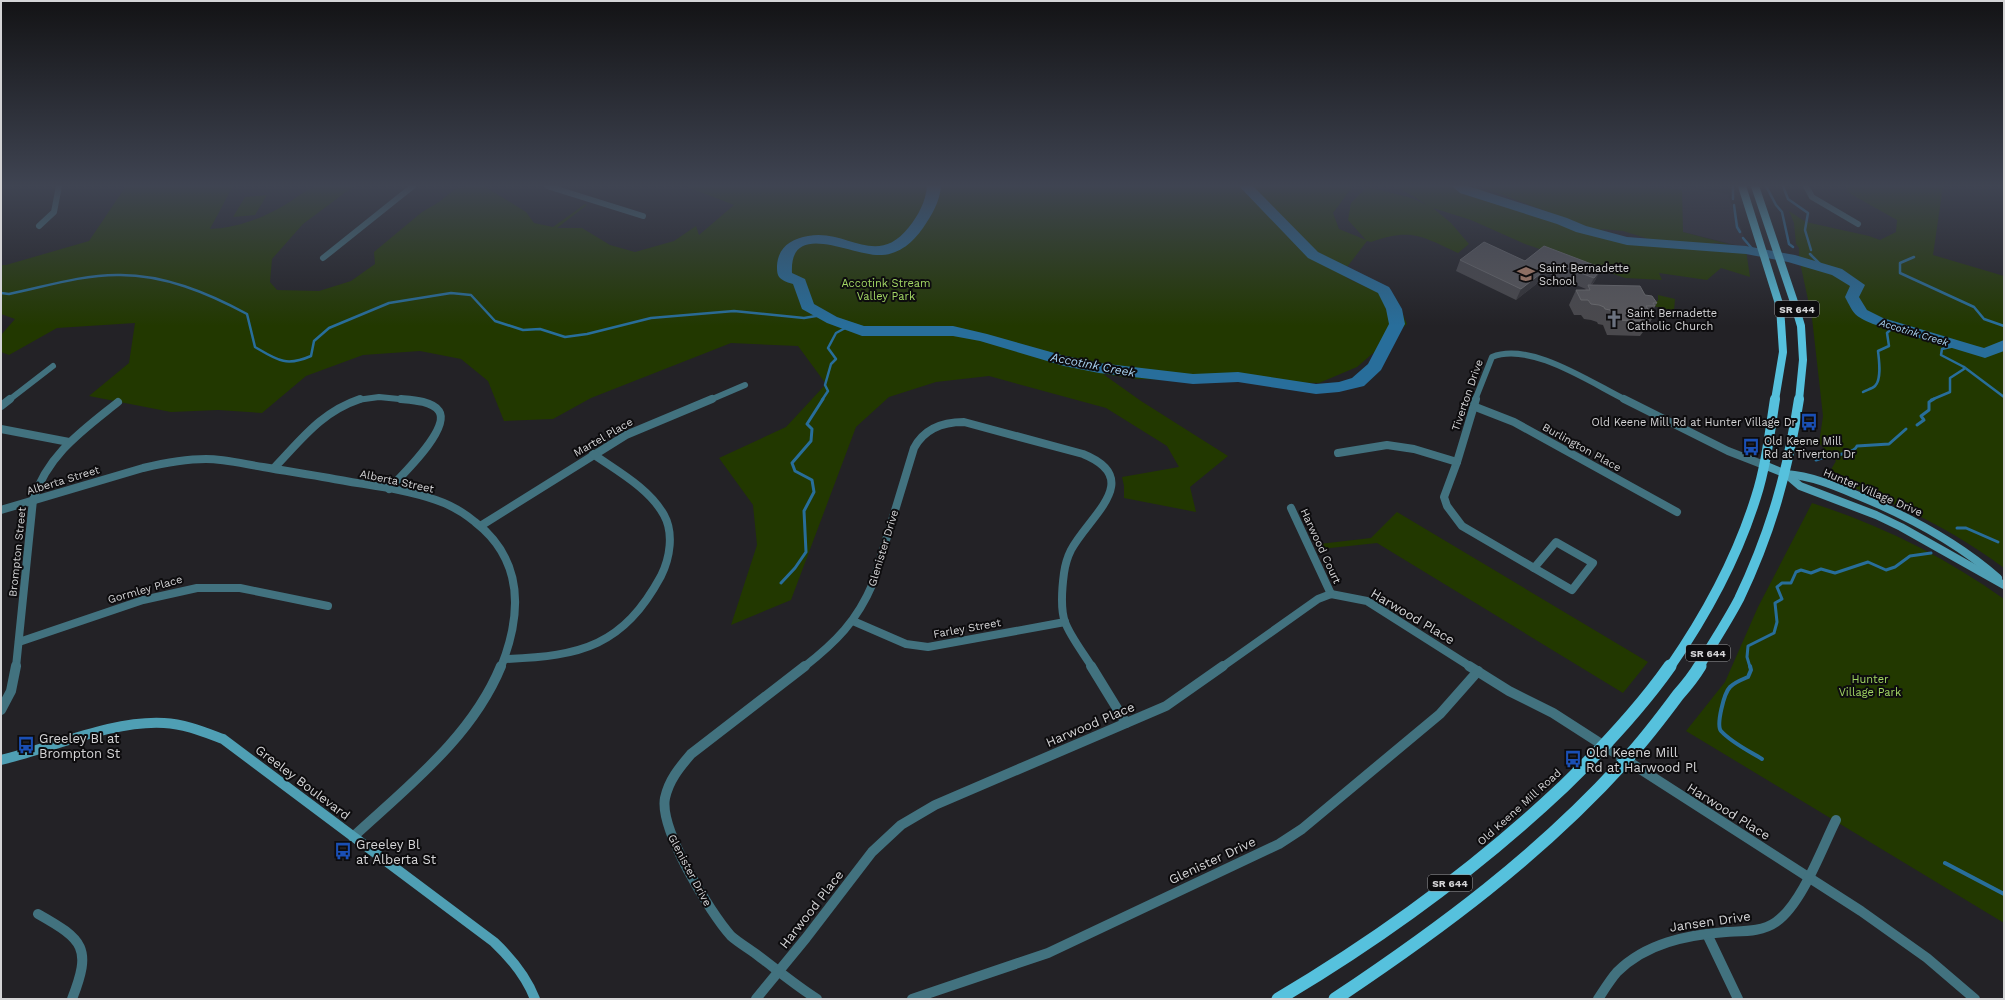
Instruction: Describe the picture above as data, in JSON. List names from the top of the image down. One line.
{"streets":{"main road":["SR 644","Old Keene Mill Road"],"street":["Tiverton Drive","Martel Place","Burlington Place","Alberta Street","Hunter Village Drive","Harwood Court","Glenister Drive","Brompton Street","Gormley Place","Harwood Place","Farley Street","Greeley Boulevard","Jansen Drive"]},"crossings":[["SR 644","Hunter Village Drive"],["SR 644","Harwood Place"],["Tiverton Drive","Burlington Place"],["Tiverton Drive","Hunter Village Drive"],["Tiverton Drive","Old Keene Mill Road"],["Martel Place","Alberta Street"],["Alberta Street","Brompton Street"],["Alberta Street","Greeley Boulevard"],["Hunter Village Drive","Old Keene Mill Road"],["Harwood Court","Harwood Place"],["Glenister Drive","Harwood Place"],["Glenister Drive","Farley Street"],["Brompton Street","Gormley Place"],["Harwood Place","Old Keene Mill Road"],["Harwood Place","Jansen Drive"]],"water":["Accotink Creek"],"parks":["Accotink Stream Valley Park","Hunter Village Park"],"places":{"school or university":["Saint Bernadette School"],"church":["Saint Bernadette Catholic Church"],"bus stop":["Old Keene Mill Rd at Hunter Village Dr","Old Keene Mill Rd at Tiverton Dr","Greeley Bl at Brompton St","Old Keene Mill Rd at Harwood Pl","Greeley Bl at Alberta St"]}}
